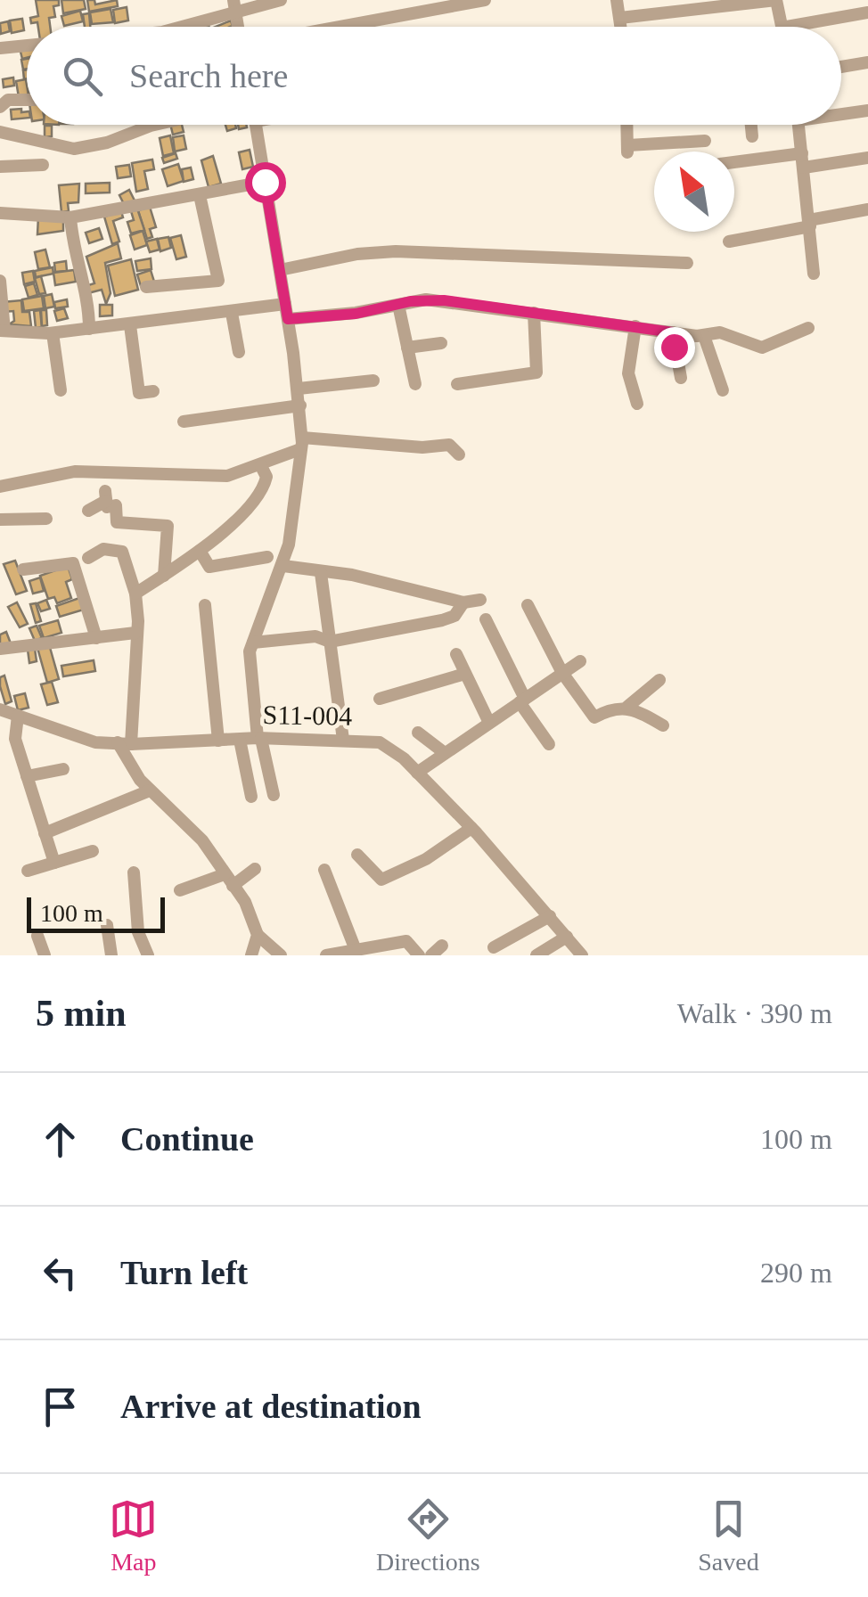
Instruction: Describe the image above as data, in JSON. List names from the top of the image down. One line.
{"streets":{"street":["S11-004"]},"scale_bar":"100 m","north":"top left","page":{"search":"Search here","scale":"100 m","heading":["5 min","Walk · 390 m"],"list":[["Continue","100 m"],["Turn left","290 m"],"Arrive at destination"],"nav":["Map","Directions","Saved"]}}
